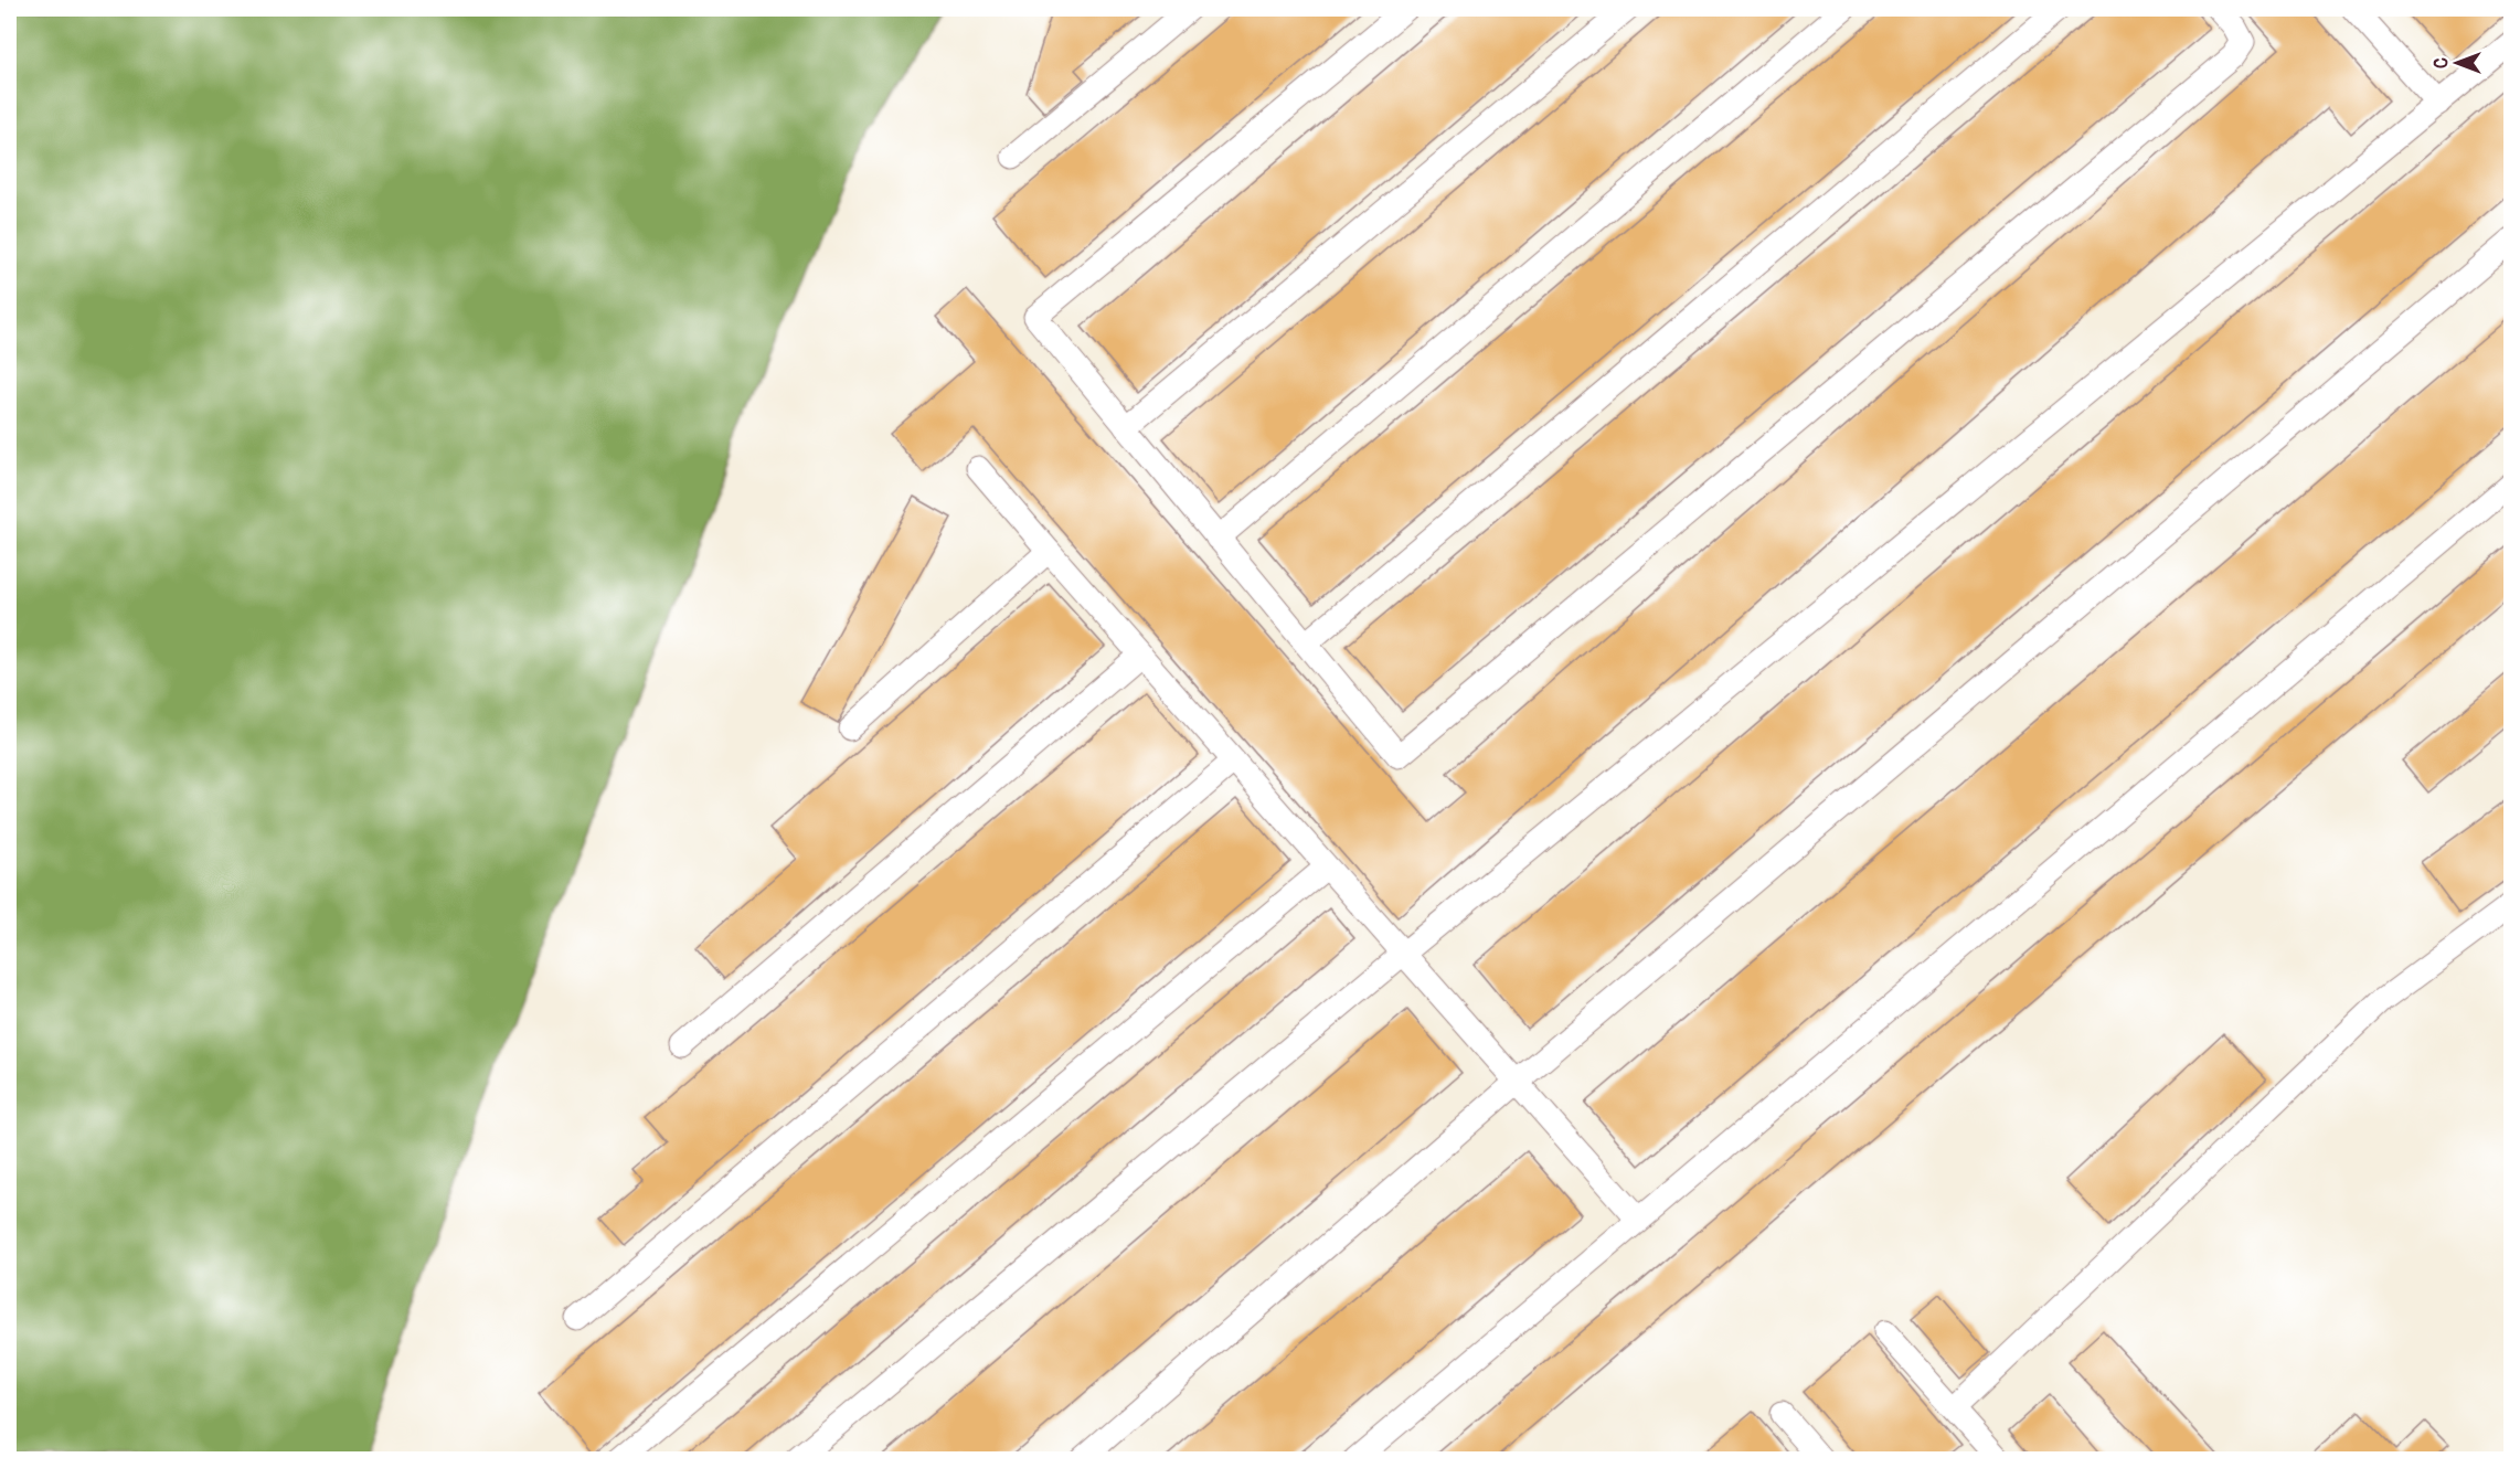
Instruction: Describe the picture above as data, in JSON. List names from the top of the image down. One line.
{"north":"left"}
